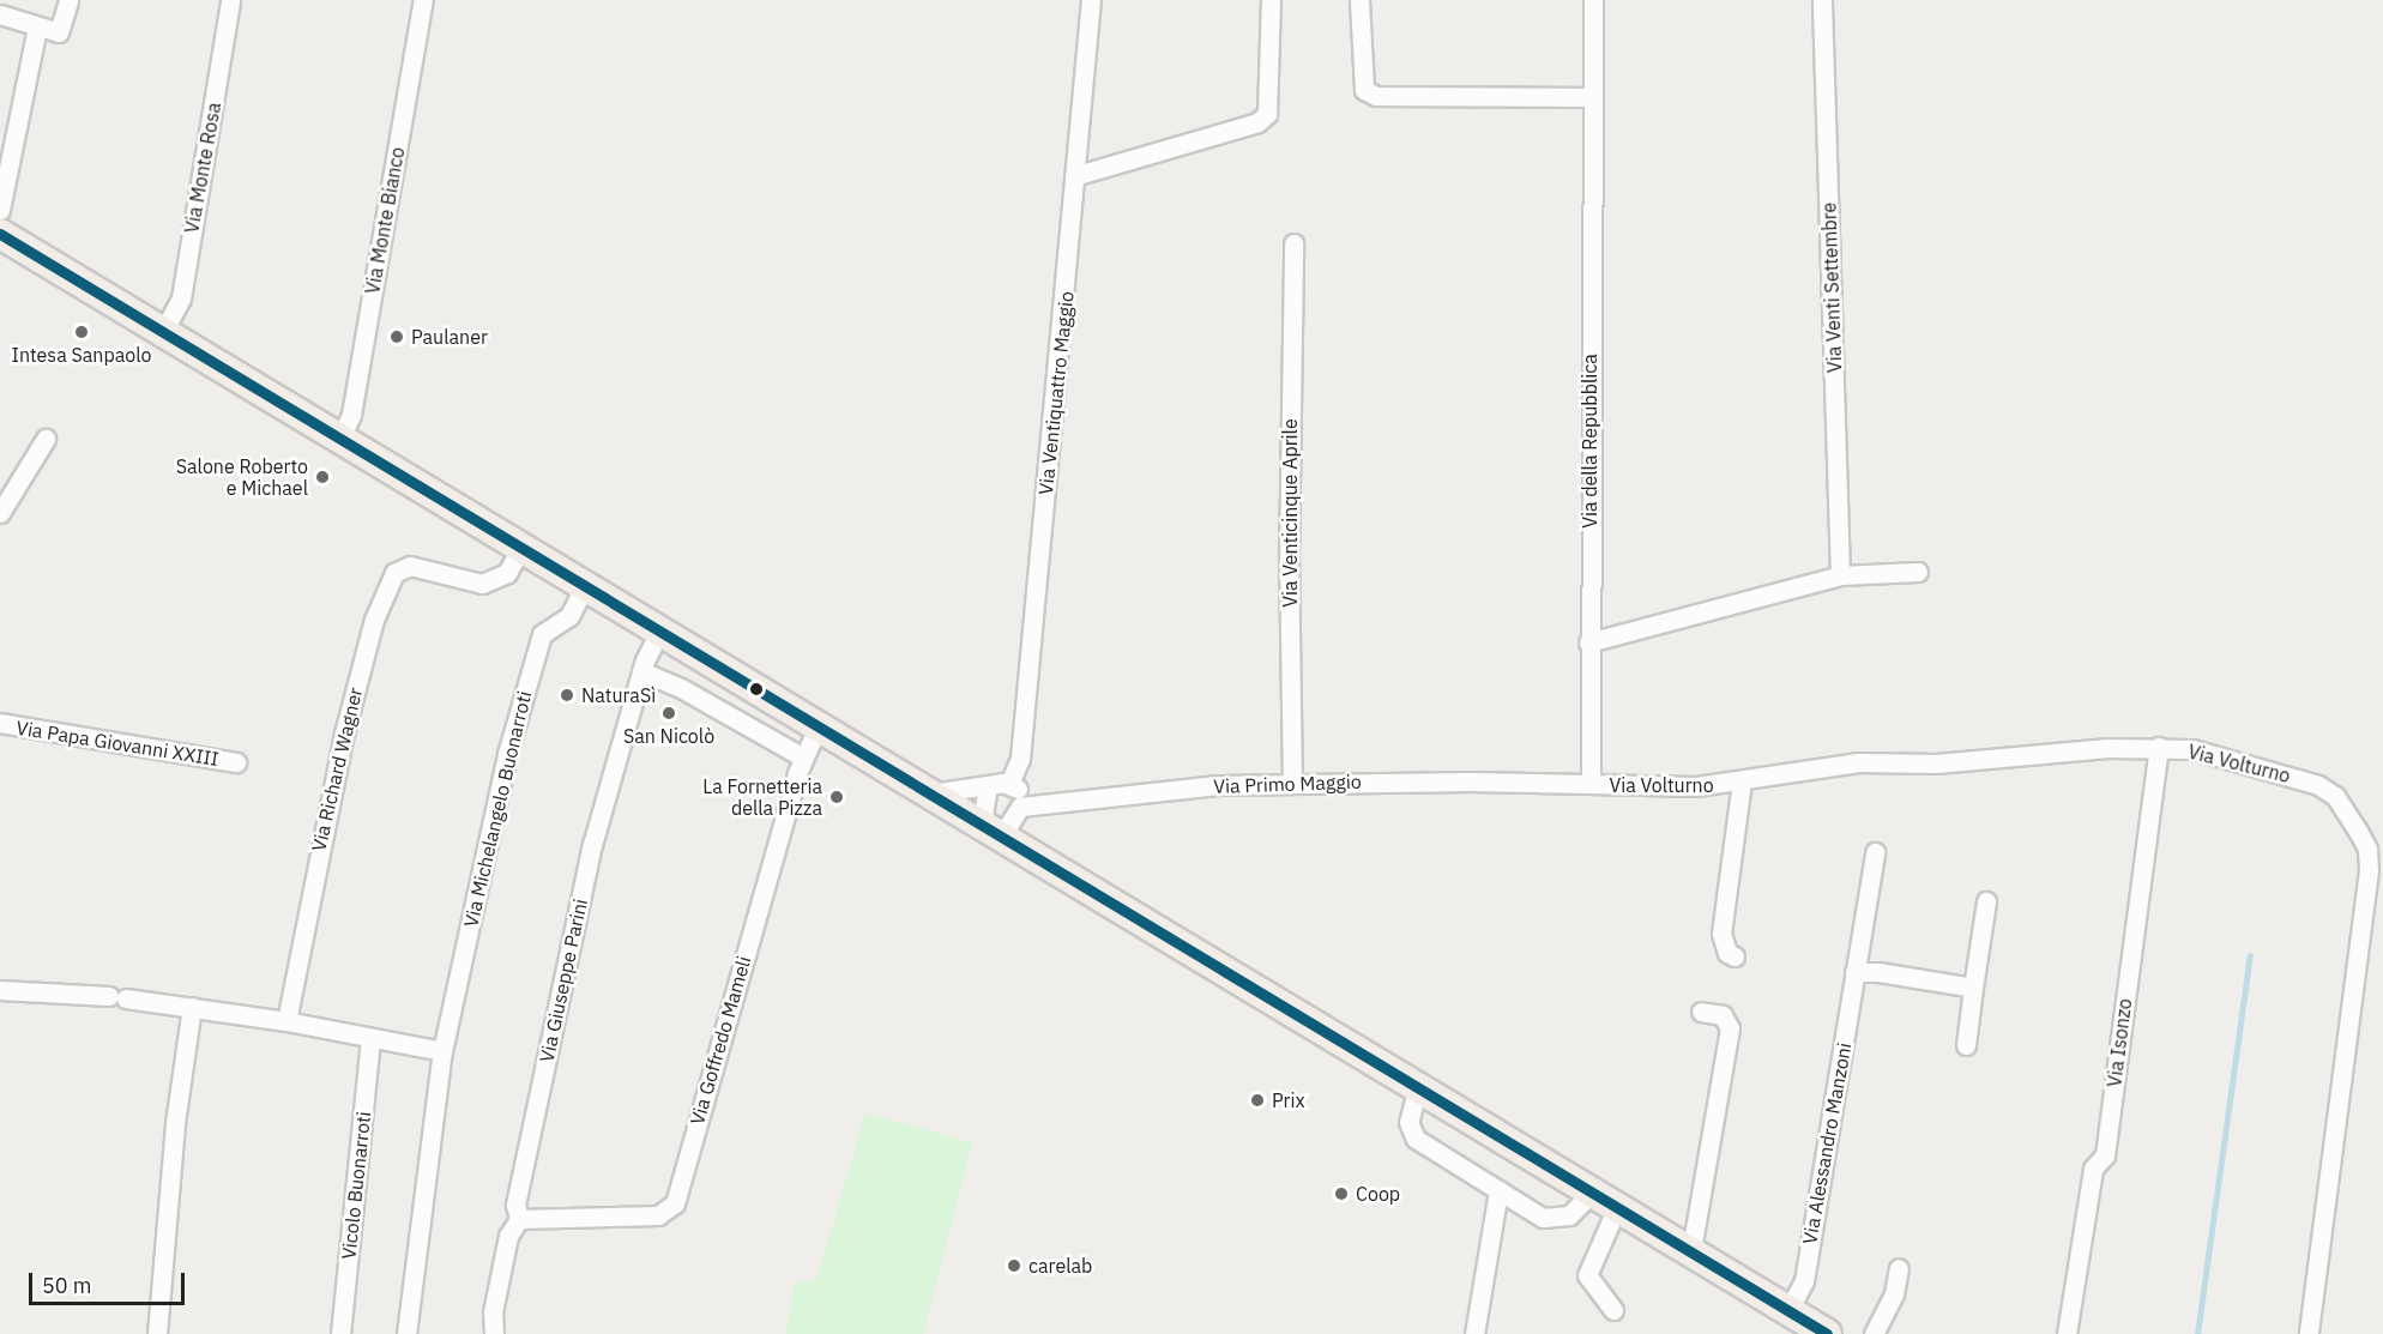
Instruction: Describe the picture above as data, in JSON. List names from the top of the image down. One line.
{"streets":{"street":["Via Monte Rosa","Via Monte Bianco","Via Venti Settembre","Via Ventiquattro Maggio","Via della Repubblica","Via Venticinque Aprile","Via Papa Giovanni XXIII","Via Volturno","Via Richard Wagner","Via Primo Maggio","Via Michelangelo Buonarroti","Via Giuseppe Parini","Via Goffredo Mameli","Via Isonzo","Via Alessandro Manzoni","Vicolo Buonarroti"]},"crossings":[["Via della Repubblica","Via Volturno"],["Via della Repubblica","Via Primo Maggio"],["Via Venticinque Aprile","Via Primo Maggio"],["Via Volturno","Via Primo Maggio"],["Via Volturno","Via Isonzo"],["Via Giuseppe Parini","Via Goffredo Mameli"]],"places":["Intesa Sanpaolo","Paulaner","Salone Roberto e Michael","NaturaSì","San Nicolò","La Fornetteria della Pizza","Prix","Coop","carelab"],"scale_bar":"50 m"}
